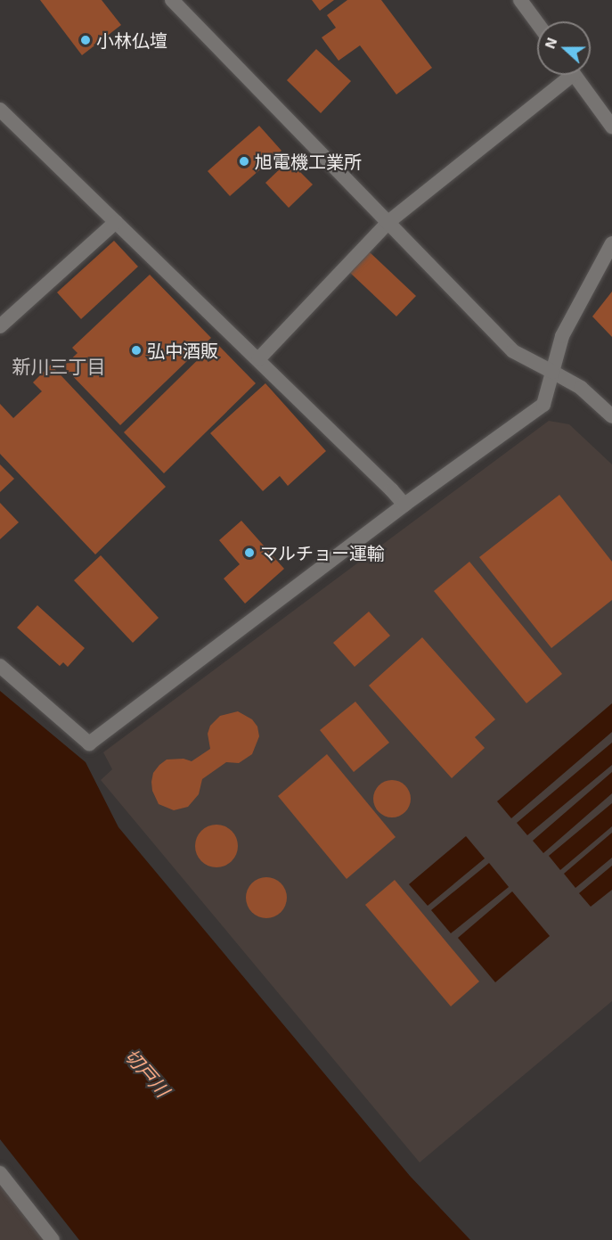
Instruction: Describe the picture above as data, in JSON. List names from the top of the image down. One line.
{"districts":["新川三丁目"],"water":["切戸川"],"places":["小林仏壇","旭電機工業所","弘中酒販","マルチョー運輸"],"north":"left"}
